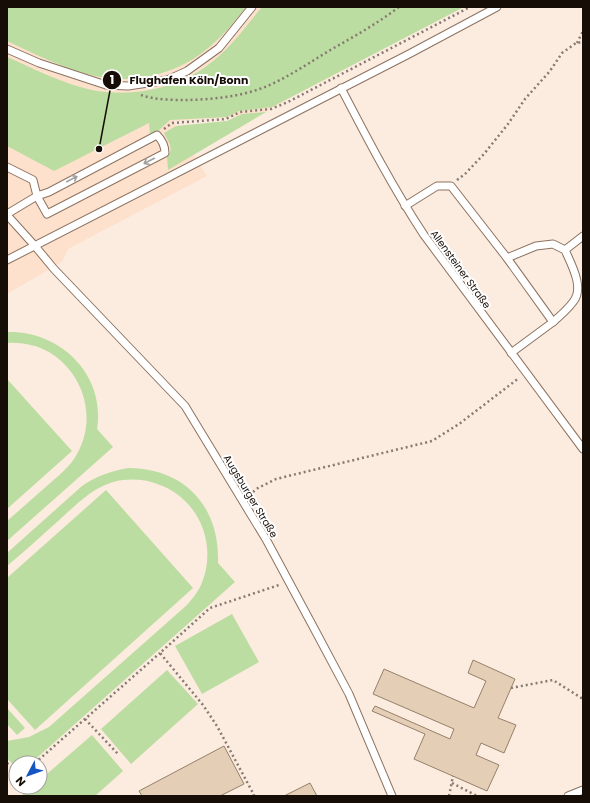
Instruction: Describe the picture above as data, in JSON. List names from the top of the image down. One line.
{"streets":{"lane":["Allensteiner Straße","Augsburger Straße"]},"places":["Flughafen Köln/Bonn"],"north":"bottom left"}
